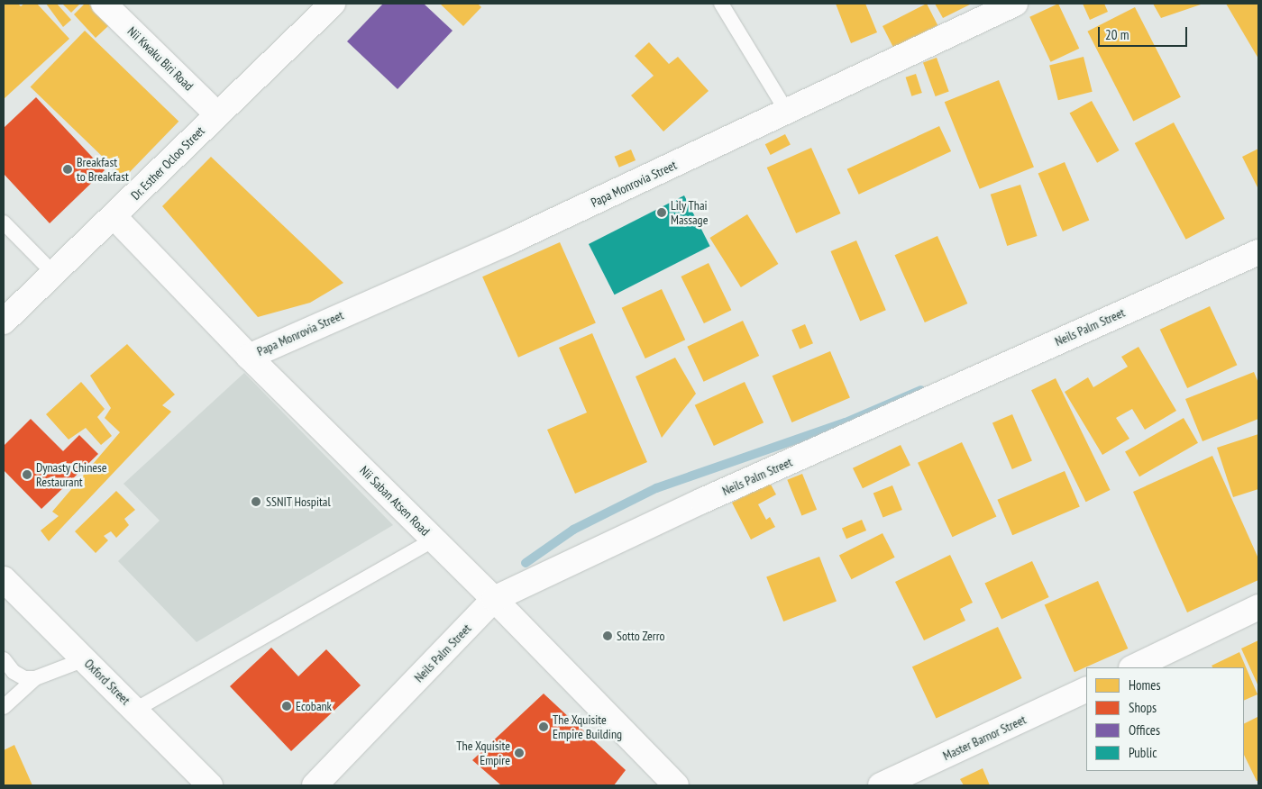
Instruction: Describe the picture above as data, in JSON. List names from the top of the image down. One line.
{"streets":{"street":["Nii Kwaku Biri Road","Dr. Esther Ocloo Street","Papa Monrovia Street","Neils Palm Street","Nii Saban Atsen Road","Oxford Street","Master Barnor Street"]},"crossings":[["Nii Kwaku Biri Road","Dr. Esther Ocloo Street"],["Dr. Esther Ocloo Street","Nii Saban Atsen Road"],["Papa Monrovia Street","Nii Saban Atsen Road"],["Neils Palm Street","Nii Saban Atsen Road"]],"places":["Breakfast to Breakfast","Lily Thai Massage","Dynasty Chinese Restaurant","SSNIT Hospital","Sotto Zerro","Ecobank","The Xquisite Empire Building","The Xquisite Empire"],"legend":["Homes","Shops","Offices","Public"],"scale_bar":"20 m"}
